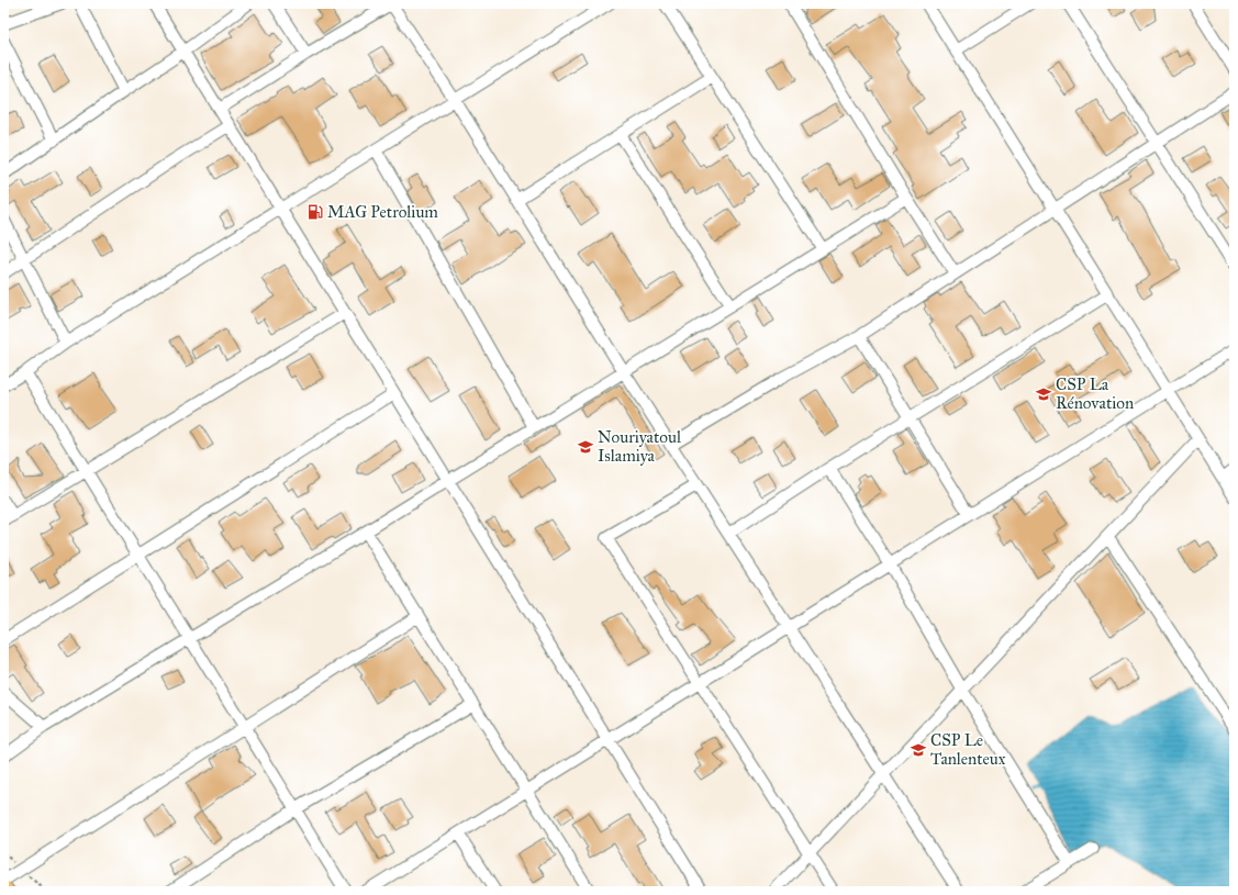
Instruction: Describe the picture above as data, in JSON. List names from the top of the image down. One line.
{"places":{"fuel station":["MAG Petrolium"],"school or university":["CSP La Rénovation","Nouriyatoul Islamiya","CSP Le Tanlenteux"]}}
